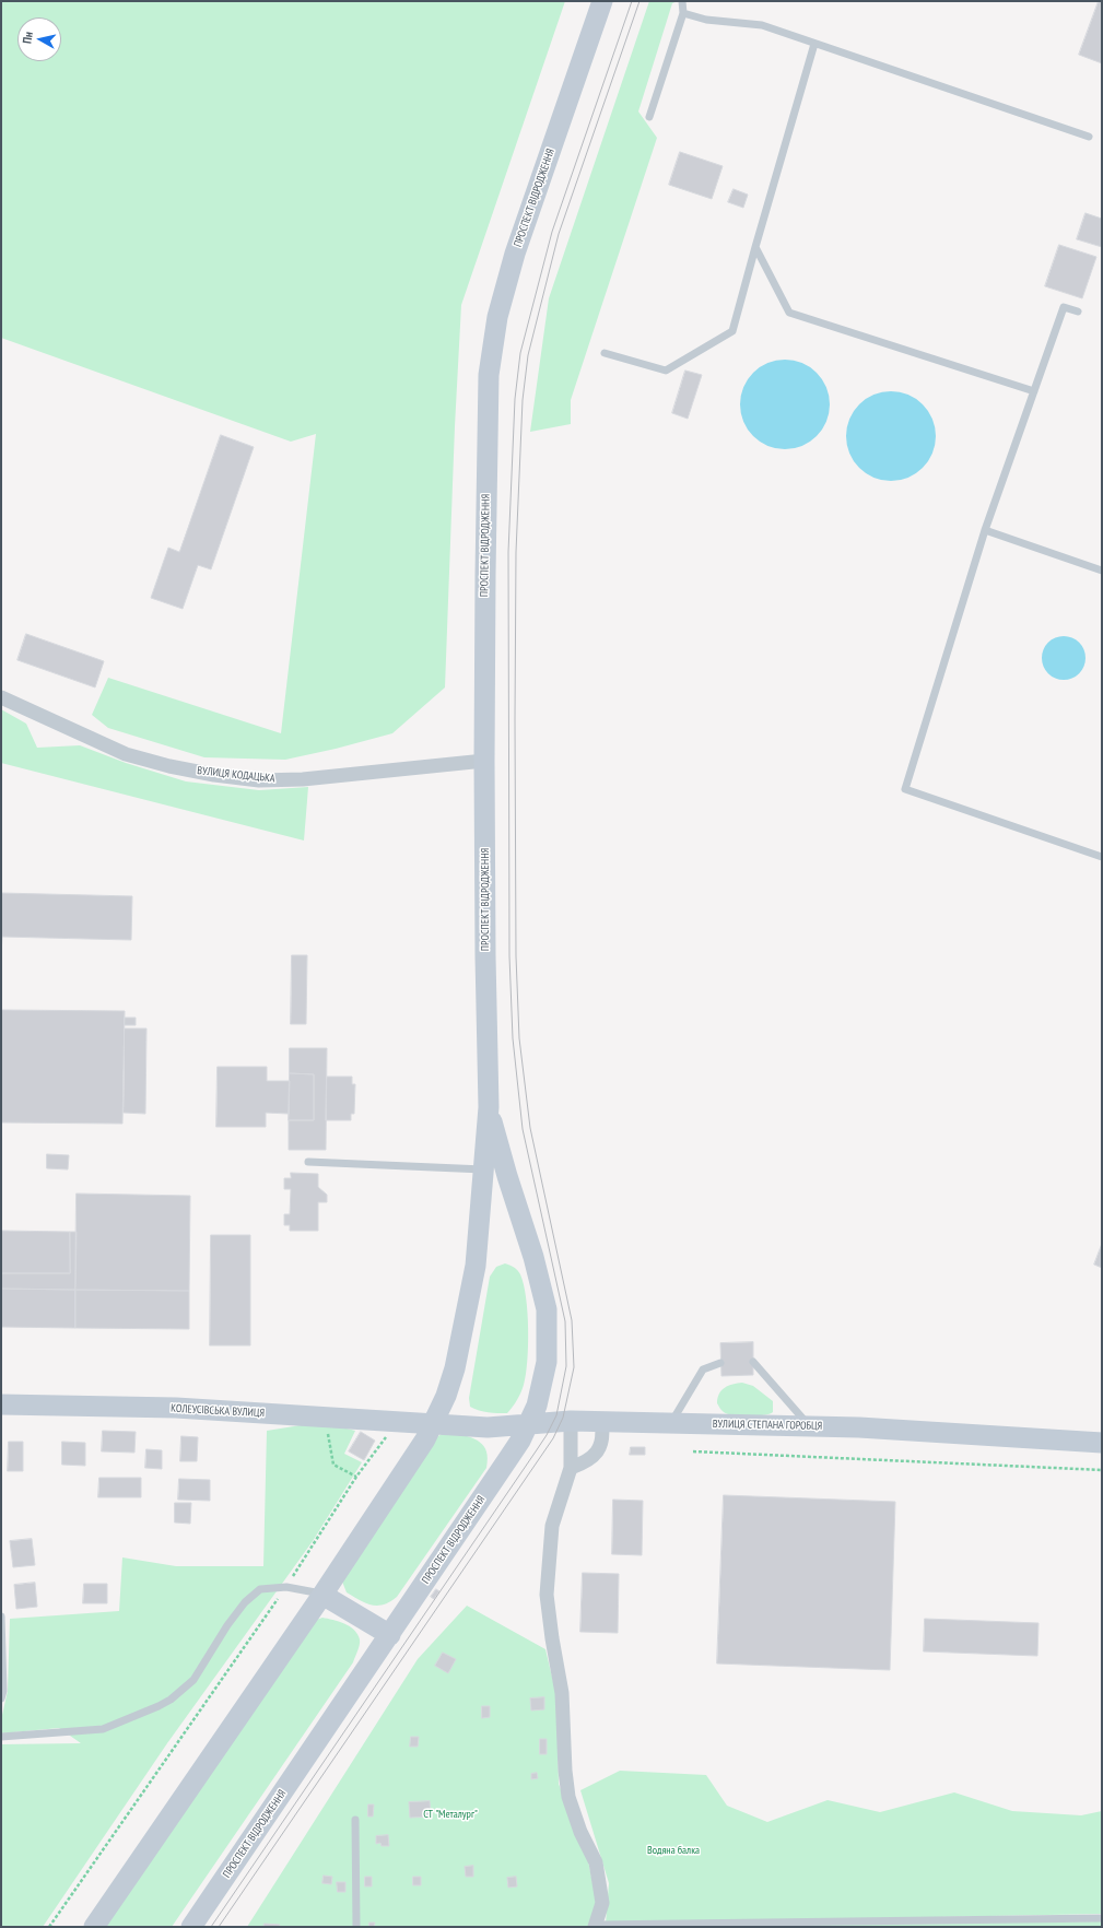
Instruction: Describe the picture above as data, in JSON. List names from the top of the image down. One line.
{"streets":{"street":["ПРОСПЕКТ ВІДРОДЖЕННЯ","ВУЛИЦЯ КОДАЦЬКА","КОЛЕУСІВСЬКА ВУЛИЦЯ","ВУЛИЦЯ СТЕПАНА ГОРОБЦЯ"]},"crossings":[["ПРОСПЕКТ ВІДРОДЖЕННЯ","ВУЛИЦЯ КОДАЦЬКА"],["ПРОСПЕКТ ВІДРОДЖЕННЯ","КОЛЕУСІВСЬКА ВУЛИЦЯ"],["ПРОСПЕКТ ВІДРОДЖЕННЯ","ВУЛИЦЯ СТЕПАНА ГОРОБЦЯ"],["КОЛЕУСІВСЬКА ВУЛИЦЯ","ВУЛИЦЯ СТЕПАНА ГОРОБЦЯ"]],"parks":["СТ \"Металург\"","Водяна балка"],"north":"left"}
